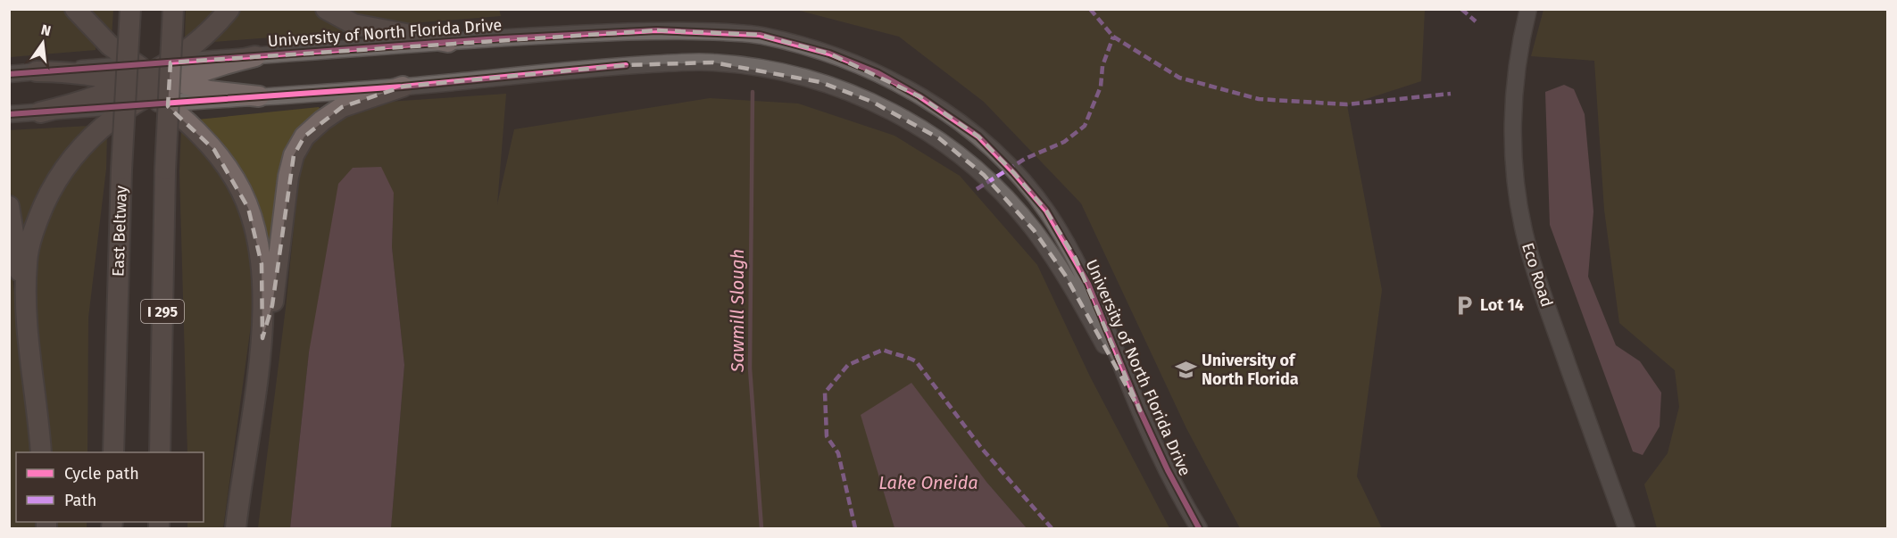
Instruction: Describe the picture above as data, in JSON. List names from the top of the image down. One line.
{"streets":{"highway":["East Beltway","I 295"],"street":["University of North Florida Drive","Eco Road"]},"water":["Sawmill Slough","Lake Oneida"],"places":{"parking":["Lot 14"],"school or university":["University of North Florida"]},"legend":["Cycle path","Path"],"north":"top"}
